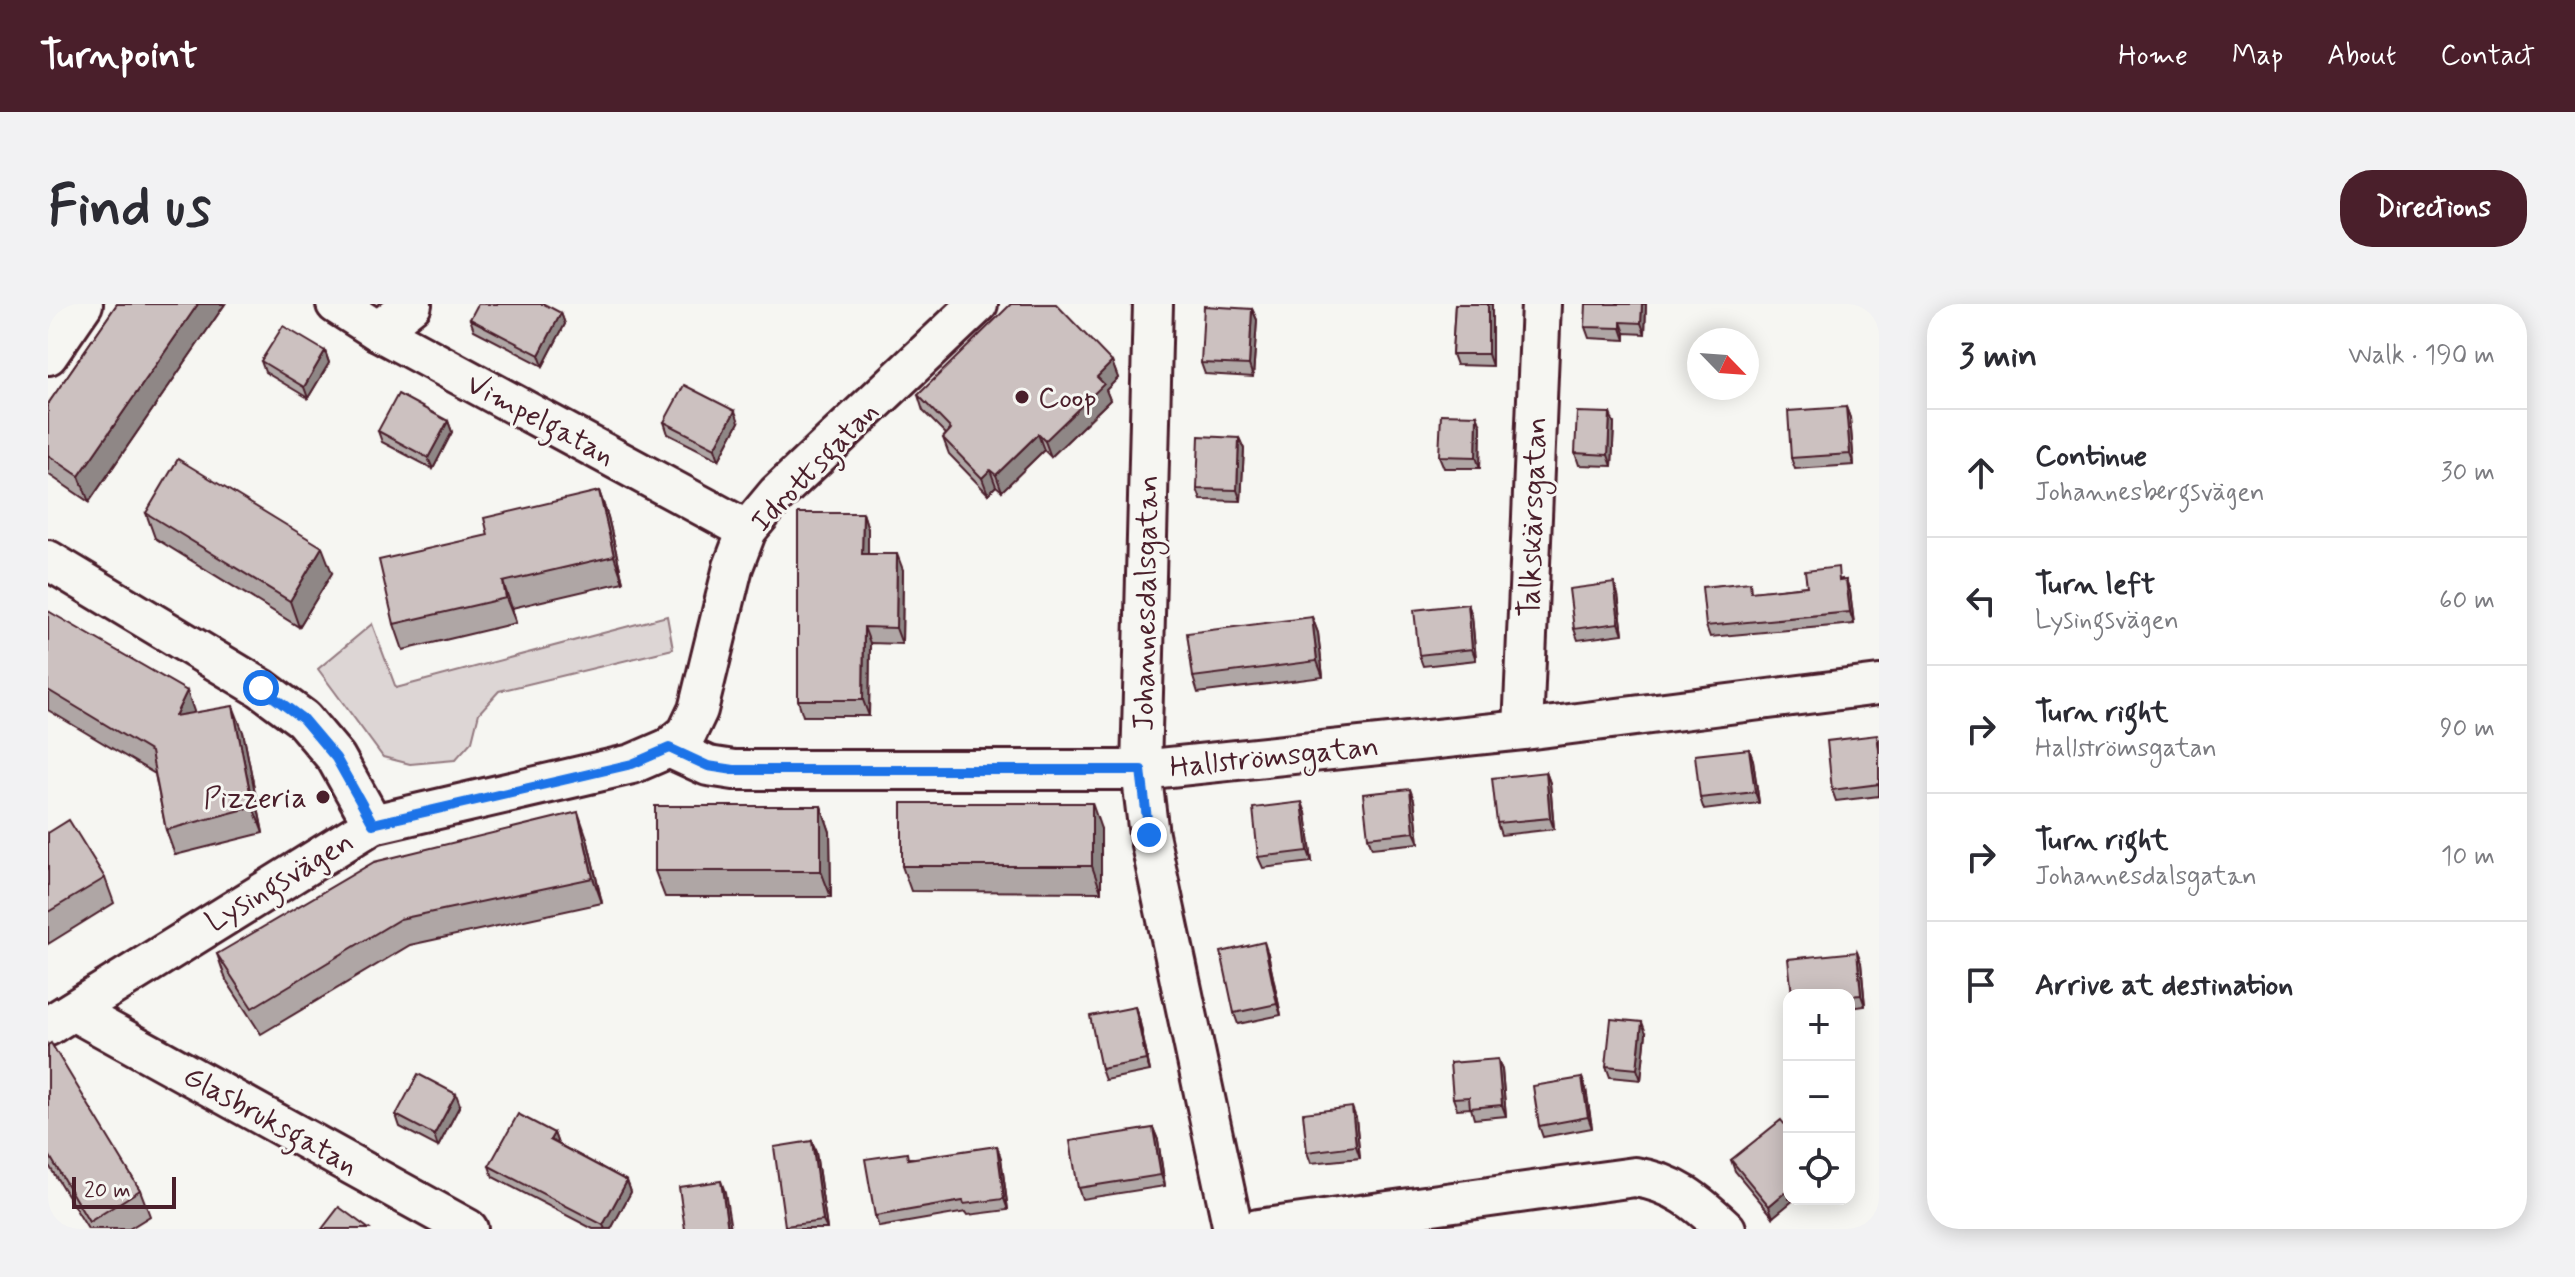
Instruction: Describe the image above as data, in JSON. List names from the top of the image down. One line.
{"streets":{"street":["Vimpelgatan","Idrottsgatan","Talkskärsgatan","Johannesdalsgatan","Hallströmsgatan","Lysingsvägen","Glasbruksgatan"]},"crossings":[["Vimpelgatan","Idrottsgatan"],["Idrottsgatan","Hallströmsgatan"],["Idrottsgatan","Lysingsvägen"],["Talkskärsgatan","Hallströmsgatan"],["Johannesdalsgatan","Hallströmsgatan"],["Hallströmsgatan","Lysingsvägen"],["Lysingsvägen","Glasbruksgatan"]],"places":["Coop","Pizzeria"],"scale_bar":"20 m","north":"bottom right","page":{"header":"Turnpoint","nav":["Home","Map","About","Contact"],"buttons":"Directions","title":"Find us","heading":["3 min","Walk · 190 m"],"list":[["Continue","Johannesbergsvägen","30 m"],["Turn left","Lysingsvägen","60 m"],["Turn right","Hallströmsgatan","90 m"],["Turn right","Johannesdalsgatan","10 m"],"Arrive at destination"],"map_buttons":["+","−"],"scale":"20 m"}}
